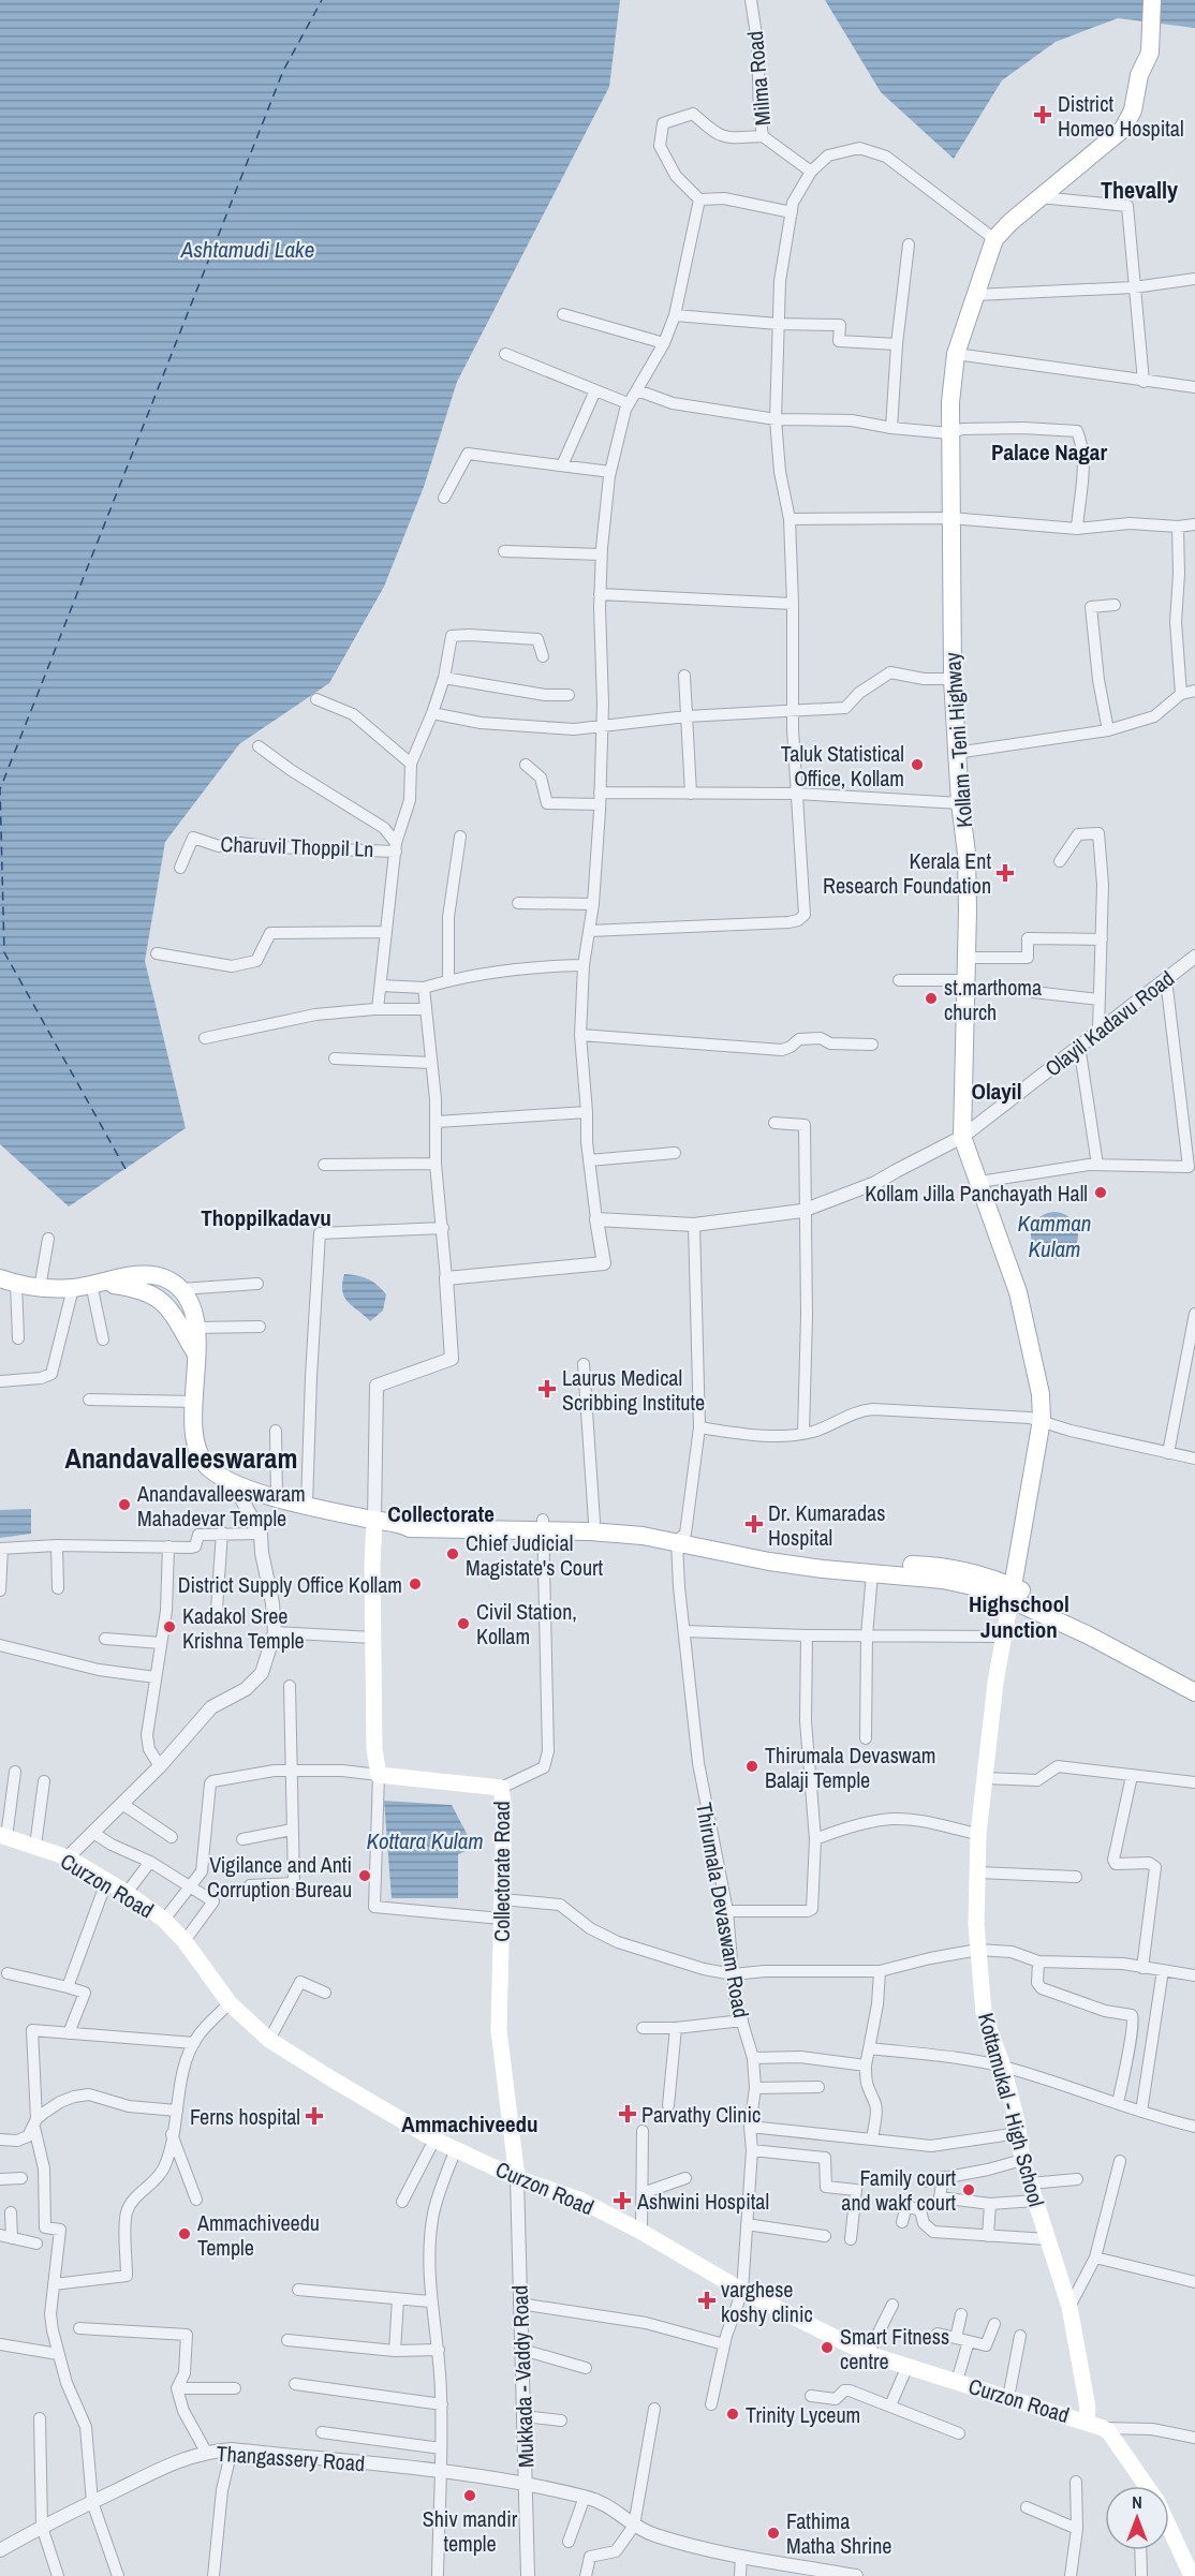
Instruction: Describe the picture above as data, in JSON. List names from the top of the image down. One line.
{"streets":{"main road":["Kollam - Teni Highway","Collectorate Road","Curzon Road","Kottamukal - High School"],"street":["Milma Road","Charuvil Thoppil Ln","Olayil Kadavu Road","Thirumala Devaswam Road","Mukkada - Vaddy Road","Thangassery Road"]},"crossings":[["Kollam - Teni Highway","Olayil Kadavu Road"],["Kollam - Teni Highway","Kottamukal - High School"],["Olayil Kadavu Road","Thirumala Devaswam Road"],["Collectorate Road","Curzon Road"],["Collectorate Road","Mukkada - Vaddy Road"],["Curzon Road","Thirumala Devaswam Road"],["Curzon Road","Kottamukal - High School"],["Curzon Road","Mukkada - Vaddy Road"],["Mukkada - Vaddy Road","Thangassery Road"]],"districts":["Thevally","Palace Nagar","Olayil","Thoppilkadavu","Anandavalleeswaram","Collectorate","Highschool Junction","Ammachiveedu"],"water":["Ashtamudi Lake","Kamman Kulam","Kottara Kulam"],"places":{"health":["District Homeo Hospital","Kerala Ent Research Foundation","Laurus Medical Scribbing Institute","Dr. Kumaradas Hospital","Parvathy Clinic","Ferns hospital","Ashwini Hospital","varghese koshy clinic"],"other":["Taluk Statistical Office, Kollam","st.marthoma church","Kollam Jilla Panchayath Hall","Anandavalleeswaram Mahadevar Temple","Chief Judicial Magistate's Court","District Supply Office Kollam","Civil Station, Kollam","Kadakol Sree Krishna Temple","Thirumala Devaswam Balaji Temple","Vigilance and Anti Corruption Bureau","Family court and wakf court","Ammachiveedu Temple","Smart Fitness centre","Trinity Lyceum","Shiv mandir temple","Fathima Matha Shrine"]},"north":"top"}
